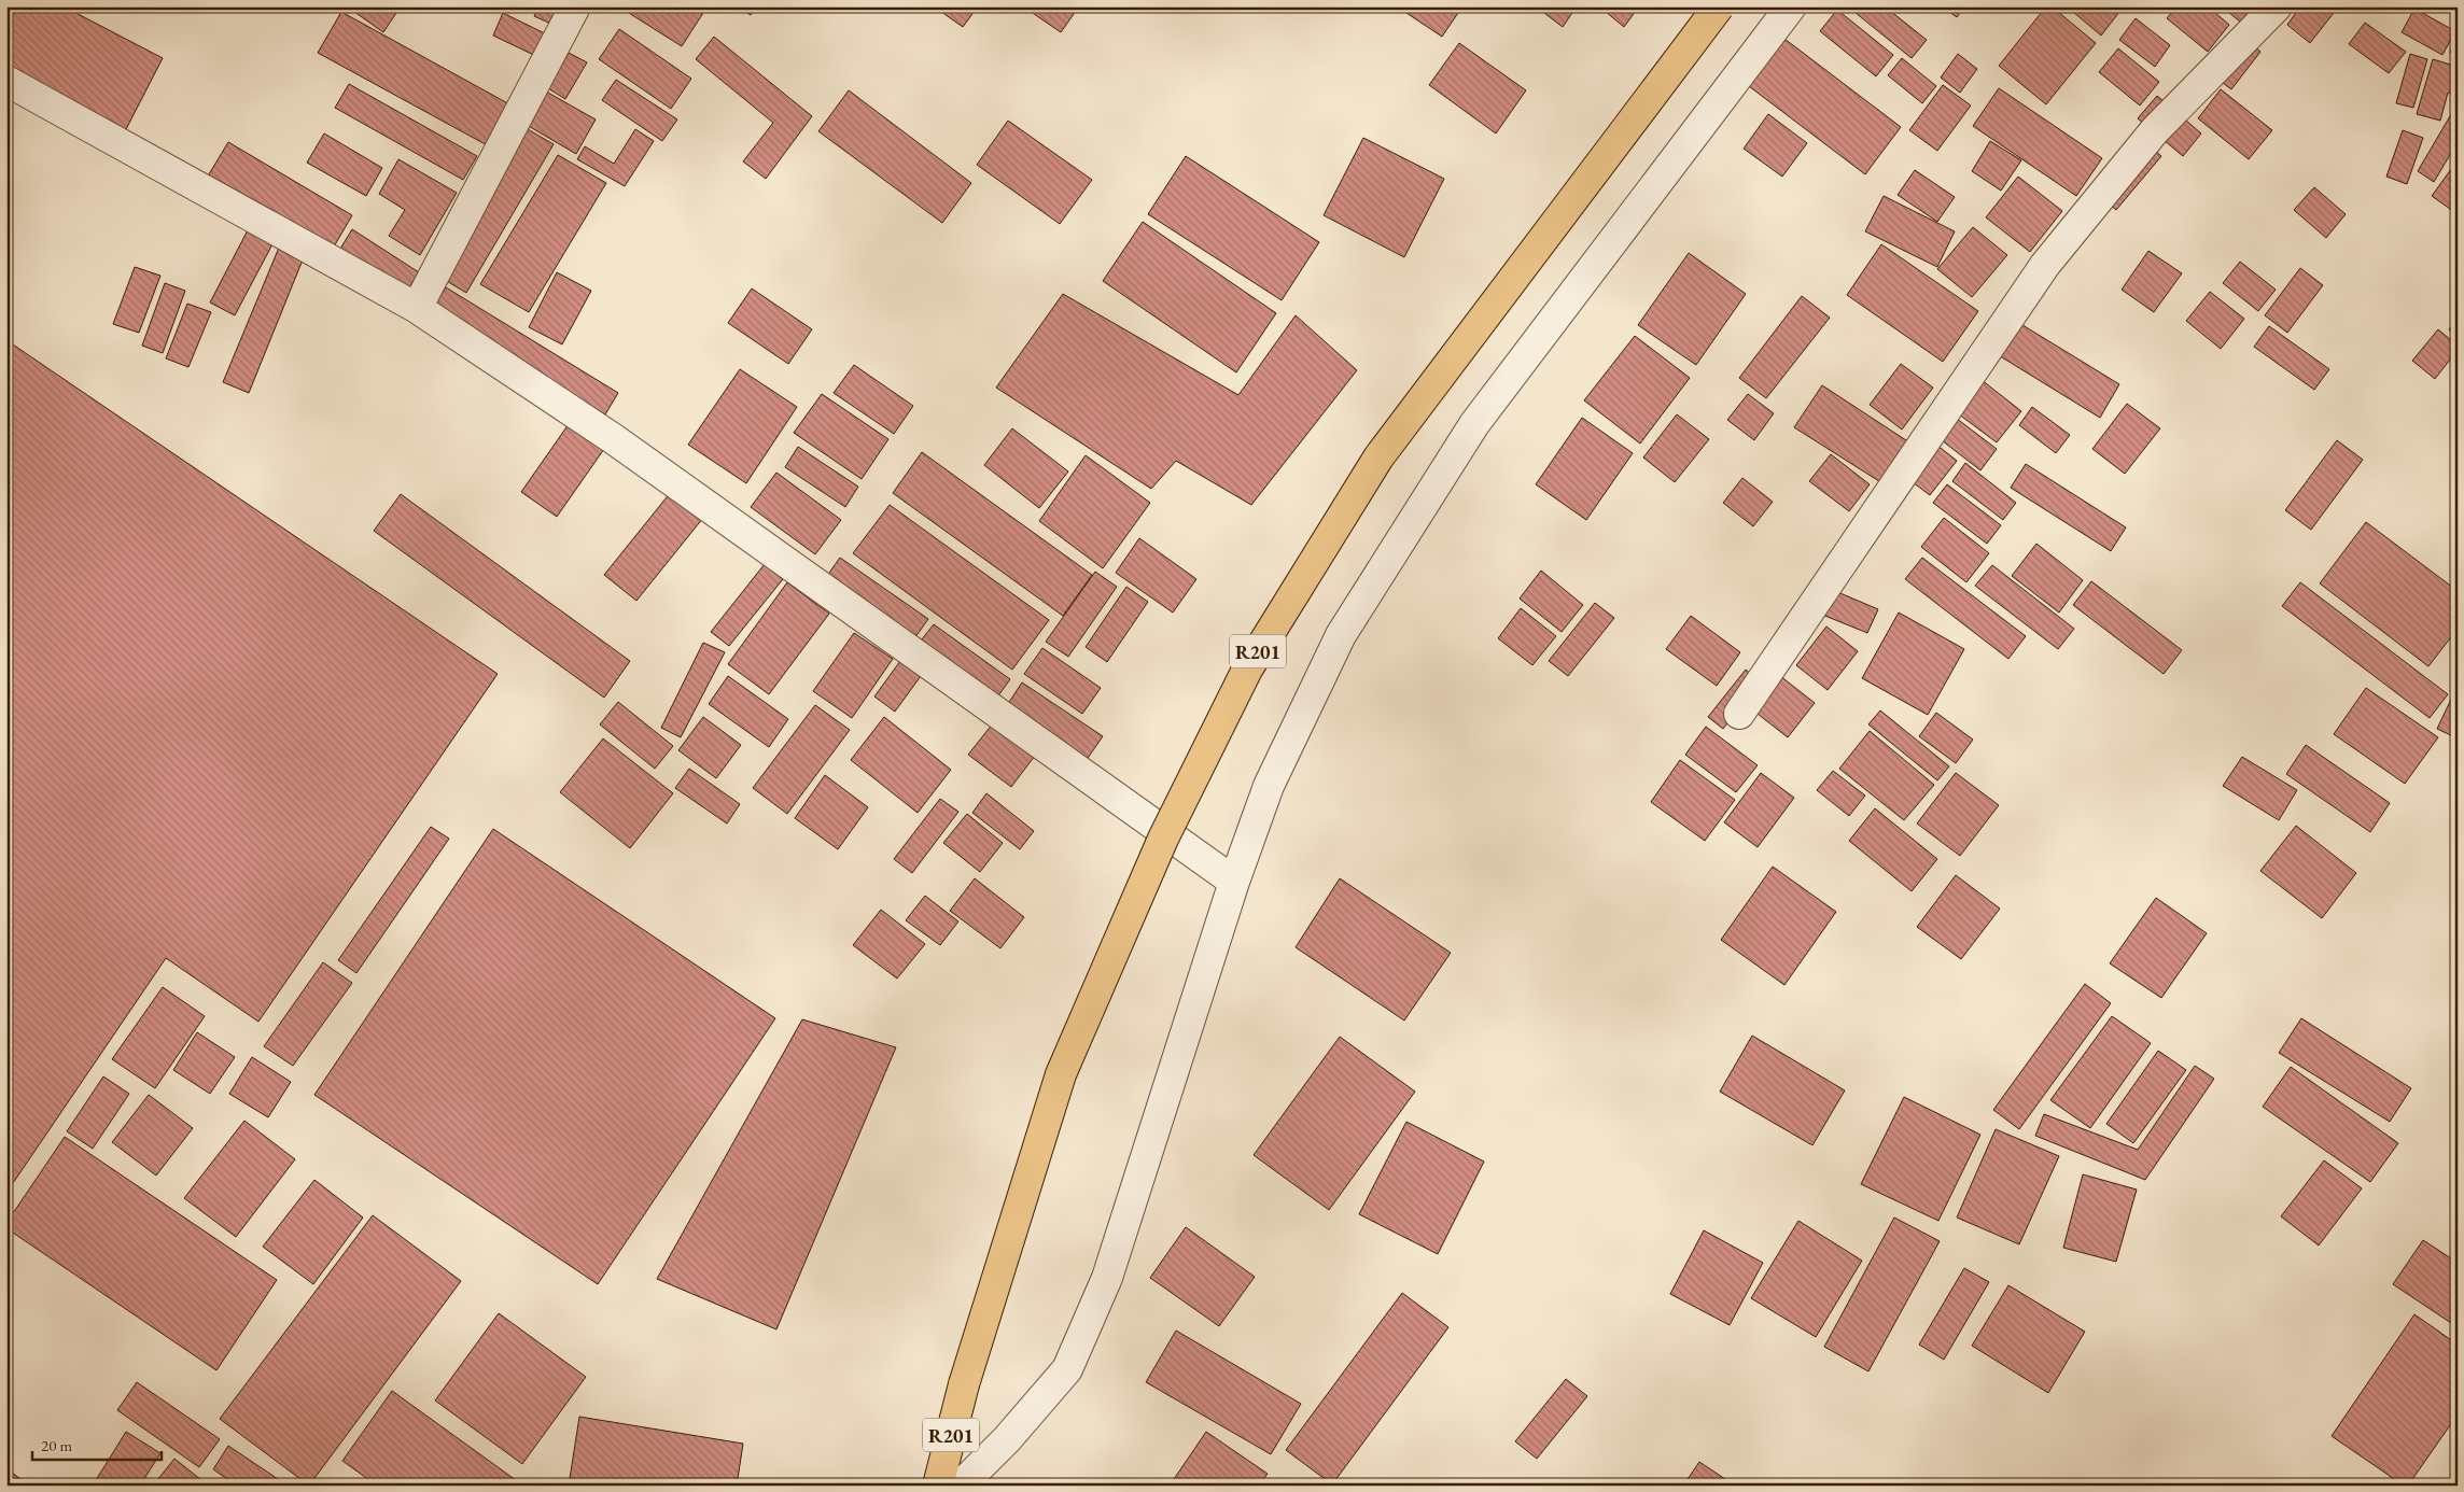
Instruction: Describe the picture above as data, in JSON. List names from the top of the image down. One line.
{"streets":{"main road":["R201"]},"scale_bar":"20 m"}
